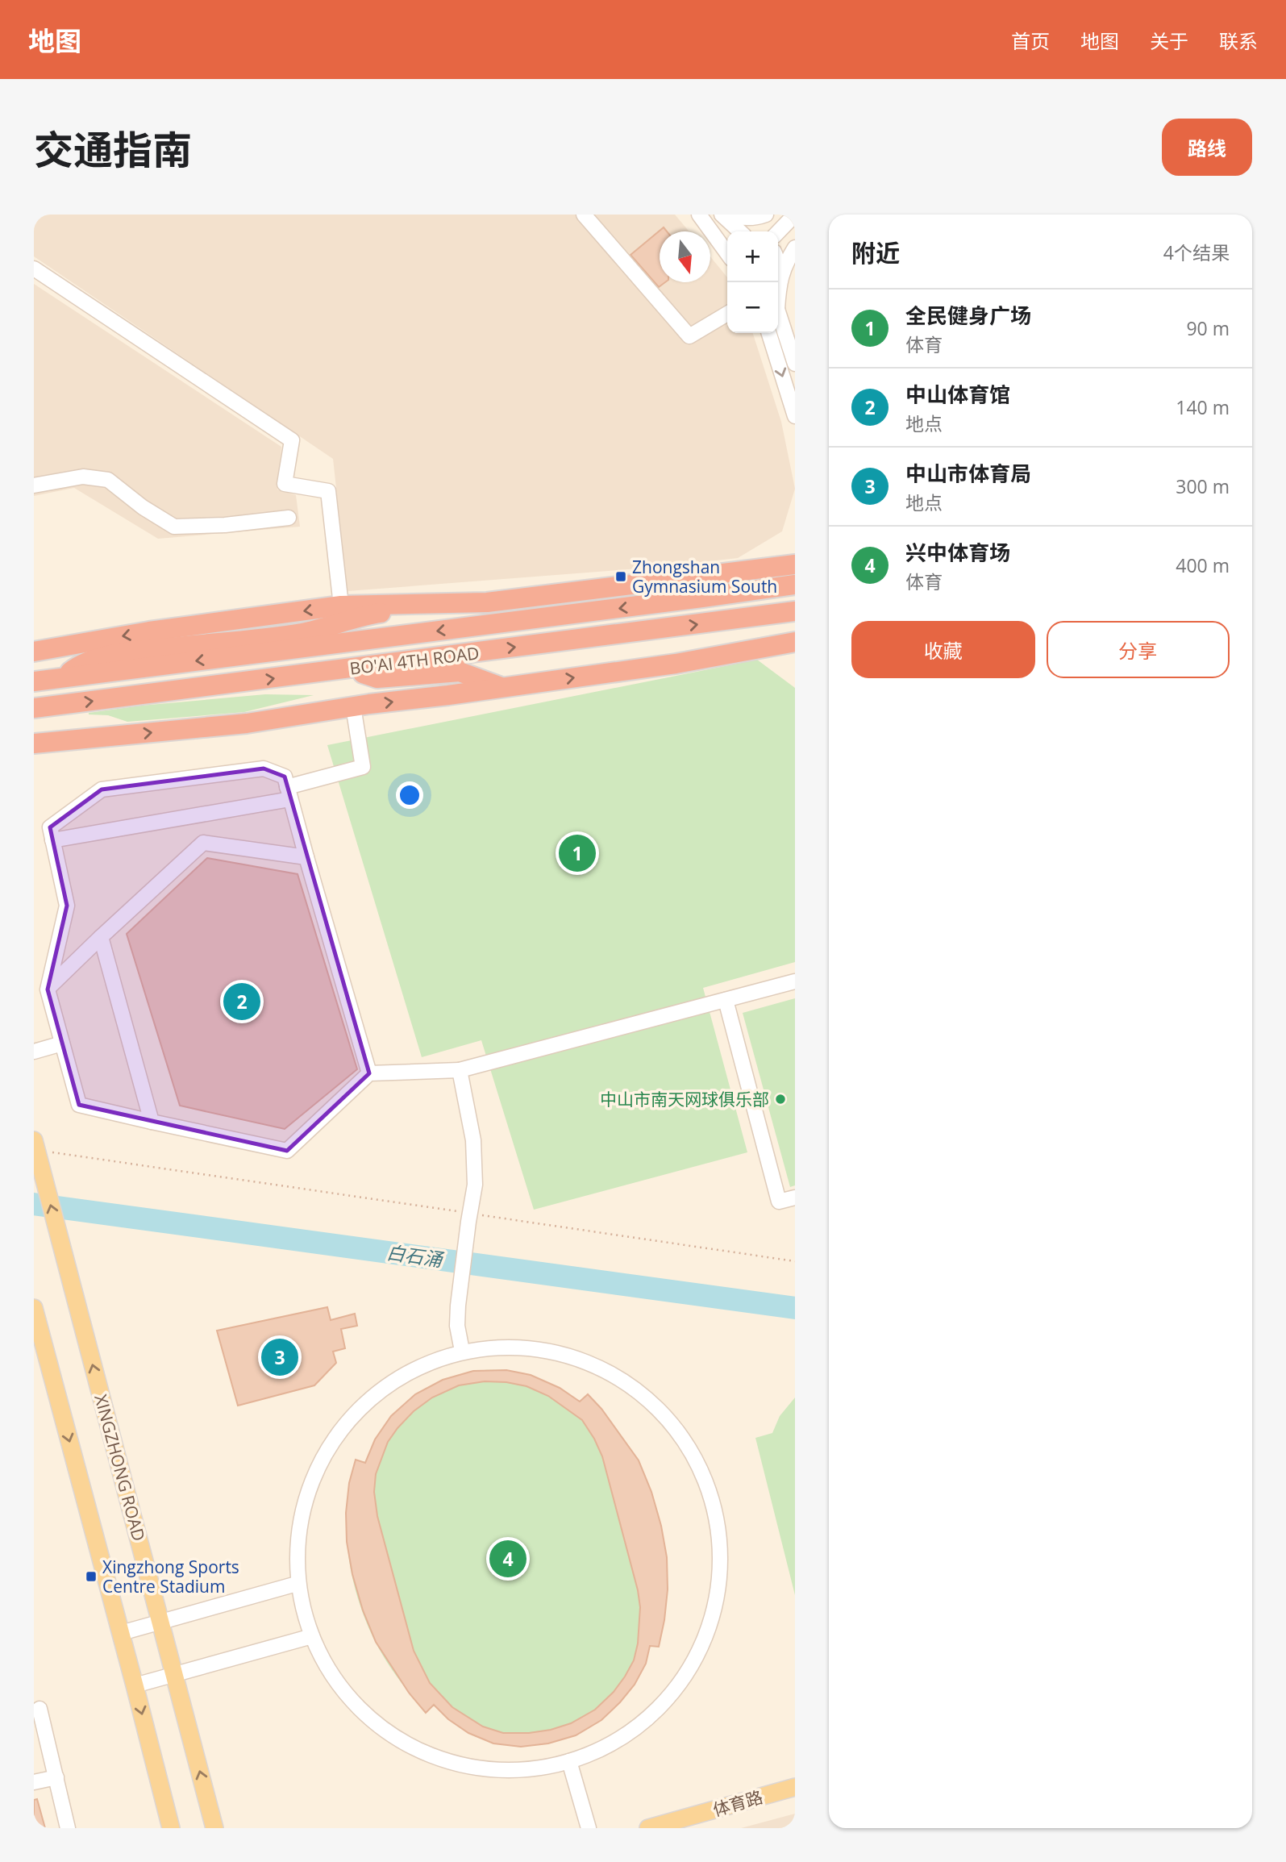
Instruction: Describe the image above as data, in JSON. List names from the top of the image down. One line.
{"streets":{"highway":["BO'AI 4TH ROAD"],"main road":["XINGZHONG ROAD","体育路"]},"water":["白石涌"],"places":{"transit":["Zhongshan Gymnasium South","Xingzhong Sports Centre Stadium"],"other":["中山市南天网球俱乐部"]},"north":"bottom","page":{"header":"地图","nav":["首页","地图","关于","联系"],"title":"交通指南","buttons":["路线",["收藏","分享"]],"heading":["附近","4个结果"],"map_buttons":["+","−"],"list":[{"mark":"1","name":"全民健身广场","note":"体育","value":"90 m"},{"mark":"2","name":"中山体育馆","note":"地点","value":"140 m"},{"mark":"3","name":"中山市体育局","note":"地点","value":"300 m"},{"mark":"4","name":"兴中体育场","note":"体育","value":"400 m"}],"pins":["1","2","3","4"]}}
